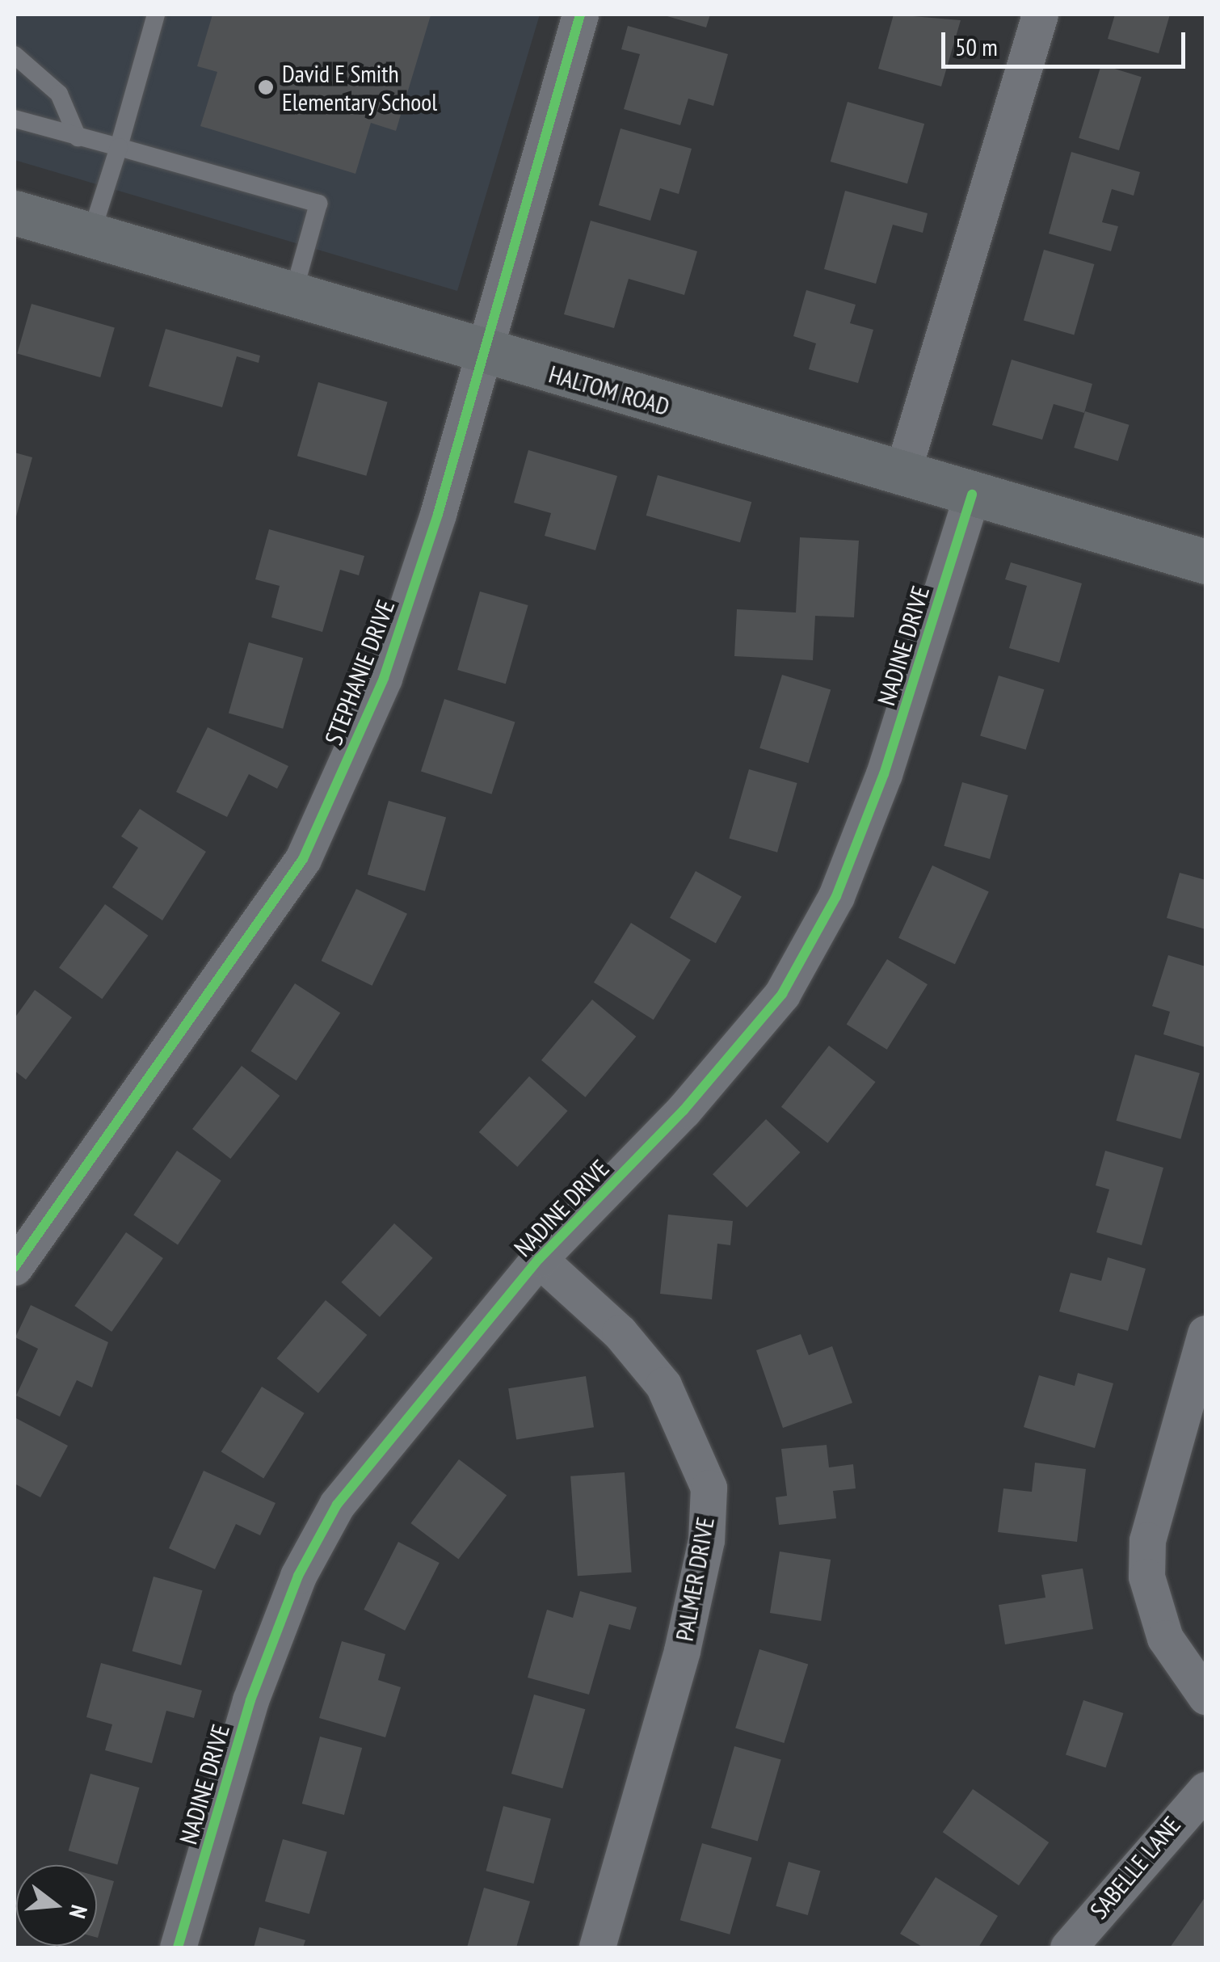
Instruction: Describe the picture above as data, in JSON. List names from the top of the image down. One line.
{"streets":{"main road":["HALTOM ROAD"],"street":["NADINE DRIVE","STEPHANIE DRIVE","PALMER DRIVE","SABELLE LANE"]},"crossings":[["HALTOM ROAD","NADINE DRIVE"],["HALTOM ROAD","STEPHANIE DRIVE"],["NADINE DRIVE","PALMER DRIVE"]],"places":["David E Smith Elementary School"],"scale_bar":"50 m","north":"right"}
